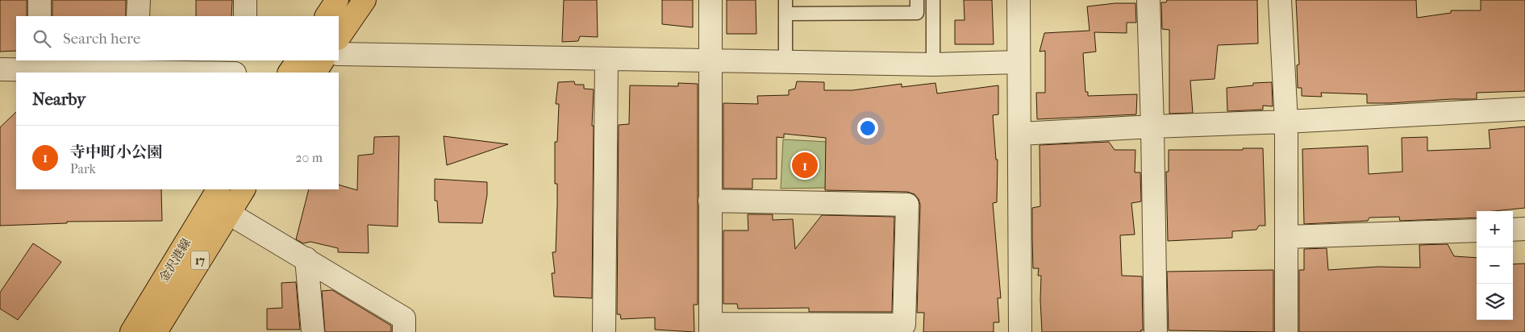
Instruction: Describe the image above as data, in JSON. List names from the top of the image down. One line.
{"streets":{"main road":["金沢港線","17"]},"page":{"search":"Search here","heading":"Nearby","list":[{"mark":"1","name":"寺中町小公園","note":"Park","value":"20 m"}],"pins":"1","map_buttons":["+","−"]}}
